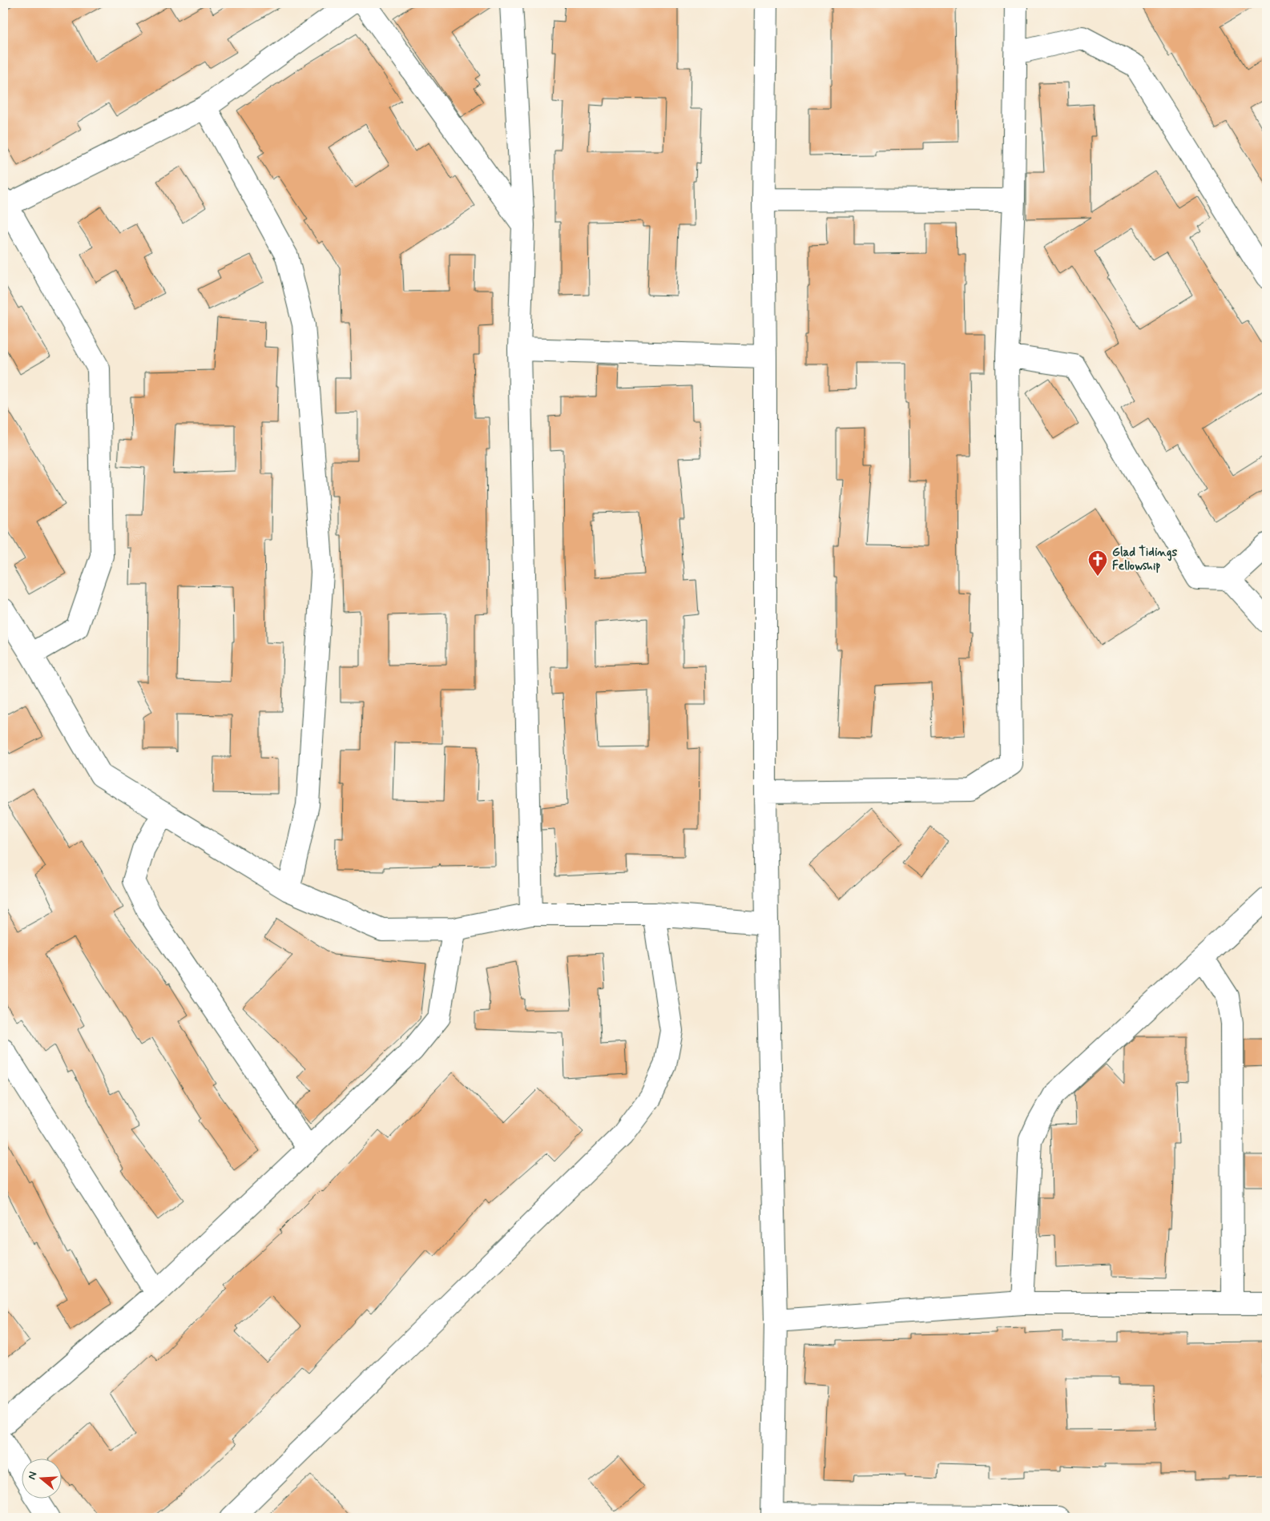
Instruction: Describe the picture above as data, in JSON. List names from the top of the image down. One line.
{"places":{"church":["Glad Tidings Fellowship"]},"north":"left"}
